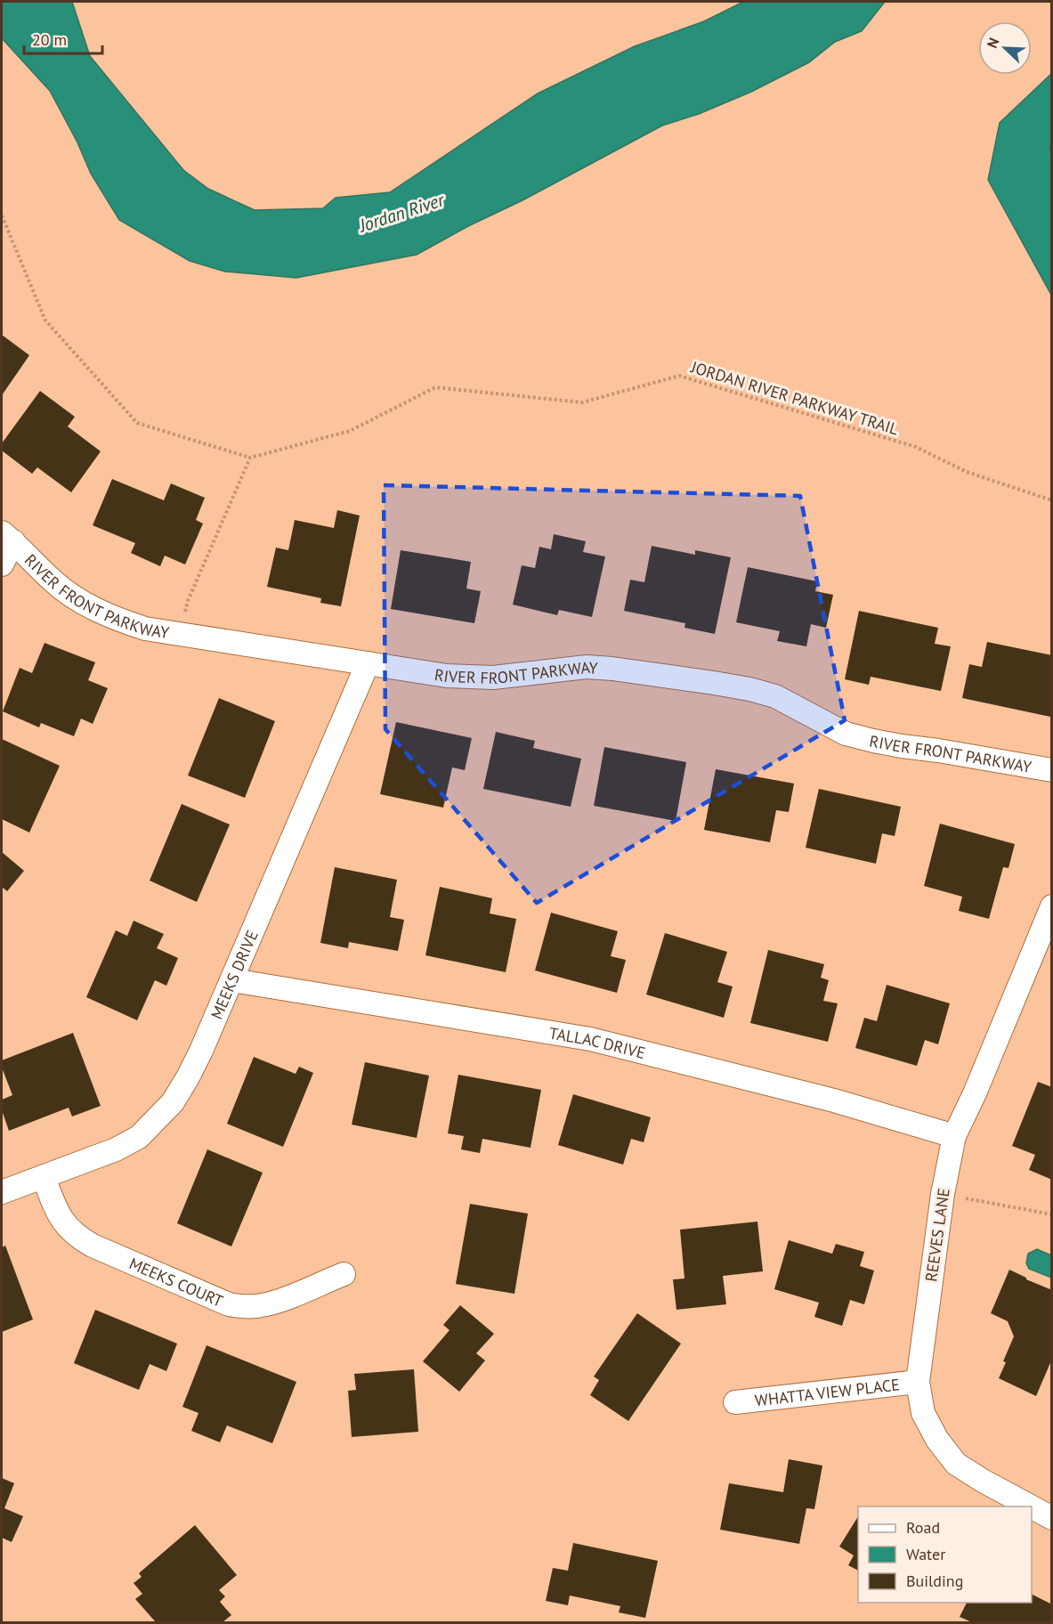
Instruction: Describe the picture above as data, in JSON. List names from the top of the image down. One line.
{"streets":{"street":["RIVER FRONT PARKWAY","MEEKS DRIVE","TALLAC DRIVE","REEVES LANE","MEEKS COURT","WHATTA VIEW PLACE"],"path":["JORDAN RIVER PARKWAY TRAIL"]},"crossings":[["RIVER FRONT PARKWAY","MEEKS DRIVE"],["MEEKS DRIVE","TALLAC DRIVE"],["MEEKS DRIVE","MEEKS COURT"],["TALLAC DRIVE","REEVES LANE"],["REEVES LANE","WHATTA VIEW PLACE"]],"water":["Jordan River"],"legend":["Road","Water","Building"],"scale_bar":"20 m","north":"top left"}
